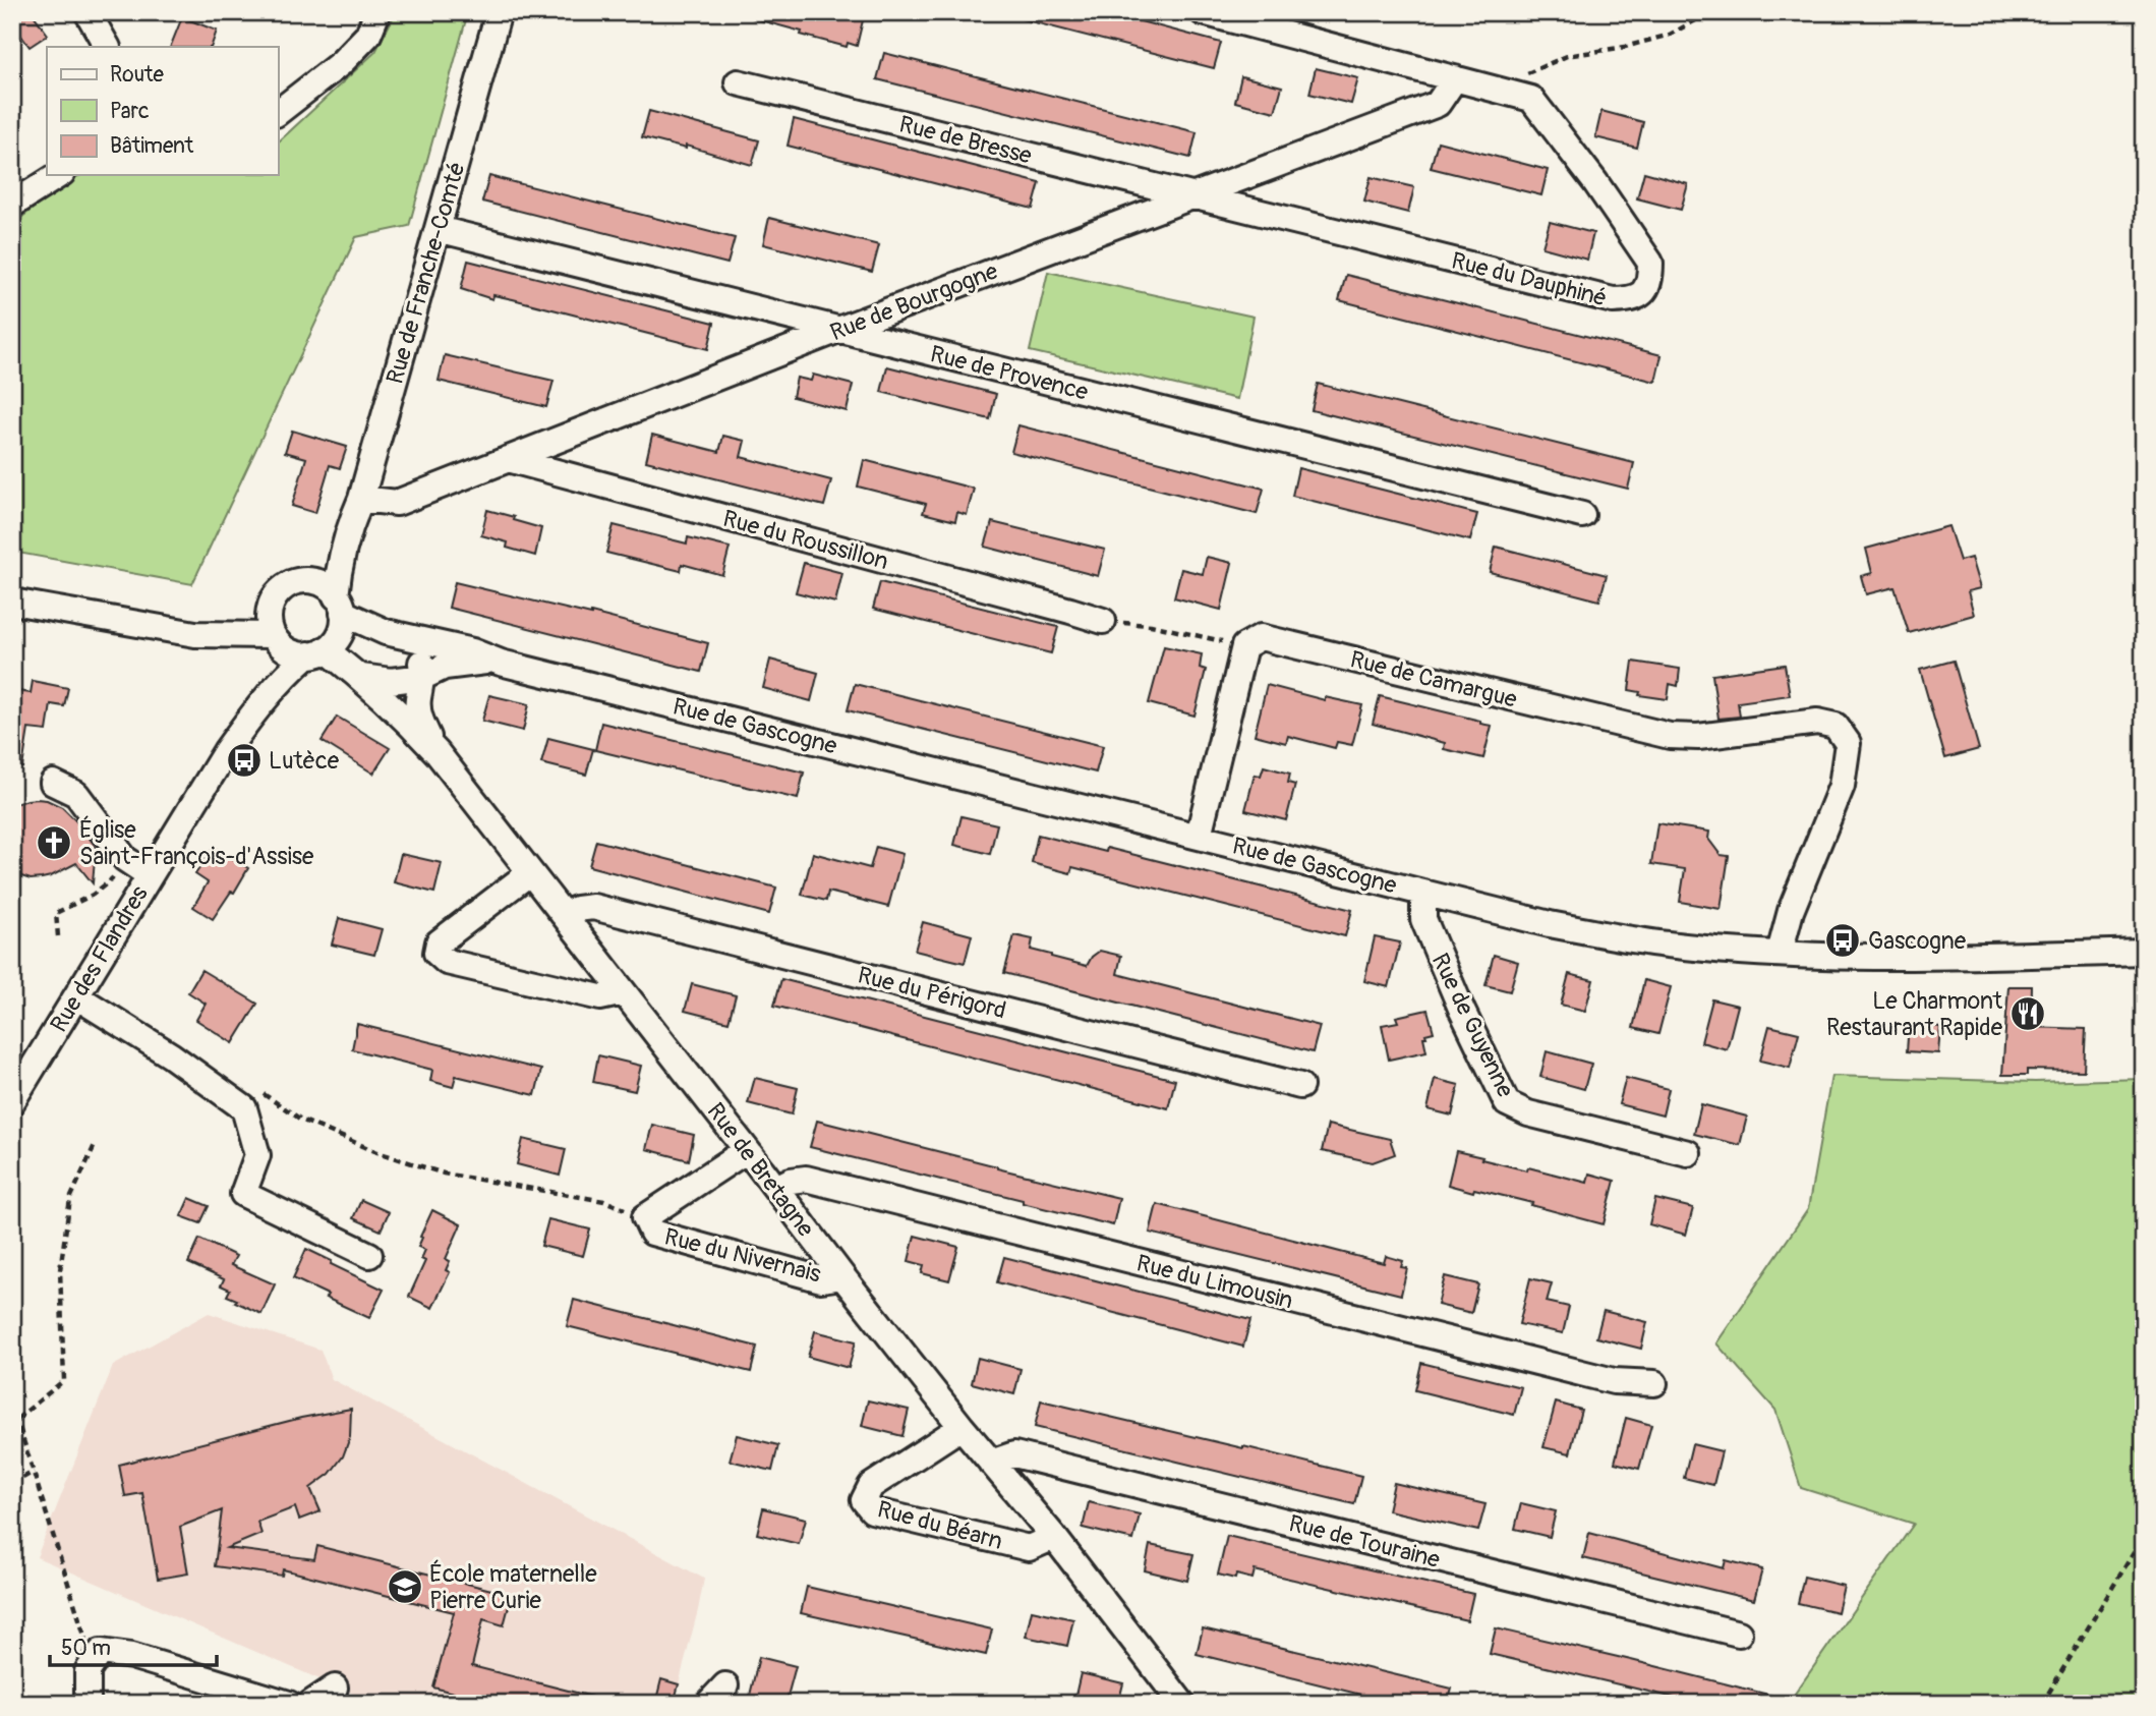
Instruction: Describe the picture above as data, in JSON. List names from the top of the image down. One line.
{"streets":{"street":["Rue de Bresse","Rue de Franche-Comté","Rue du Dauphiné","Rue de Bourgogne","Rue de Provence","Rue du Roussillon","Rue de Camargue","Rue de Gascogne","Rue des Flandres","Rue du Périgord","Rue de Guyenne","Rue de Bretagne","Rue du Nivernais","Rue du Limousin","Rue du Béarn","Rue de Touraine"]},"crossings":[["Rue de Bresse","Rue du Dauphiné"],["Rue de Bresse","Rue de Bourgogne"],["Rue de Franche-Comté","Rue de Bourgogne"],["Rue de Franche-Comté","Rue de Provence"],["Rue de Franche-Comté","Rue de Gascogne"],["Rue de Franche-Comté","Rue des Flandres"],["Rue de Franche-Comté","Rue de Bretagne"],["Rue du Dauphiné","Rue de Bourgogne"],["Rue de Bourgogne","Rue de Provence"],["Rue de Bourgogne","Rue du Roussillon"],["Rue de Camargue","Rue de Gascogne"],["Rue de Gascogne","Rue des Flandres"],["Rue de Gascogne","Rue de Guyenne"],["Rue de Gascogne","Rue de Bretagne"],["Rue des Flandres","Rue de Bretagne"],["Rue du Périgord","Rue de Bretagne"],["Rue de Bretagne","Rue du Nivernais"],["Rue de Bretagne","Rue du Limousin"],["Rue de Bretagne","Rue du Béarn"],["Rue de Bretagne","Rue de Touraine"]],"places":{"bus stop":["Lutèce","Gascogne"],"church":["Église Saint-François-d'Assise"],"restaurant":["Le Charmont Restaurant Rapide"],"school or university":["École maternelle Pierre Curie"]},"legend":["Route","Parc","Bâtiment"],"scale_bar":"50 m"}
